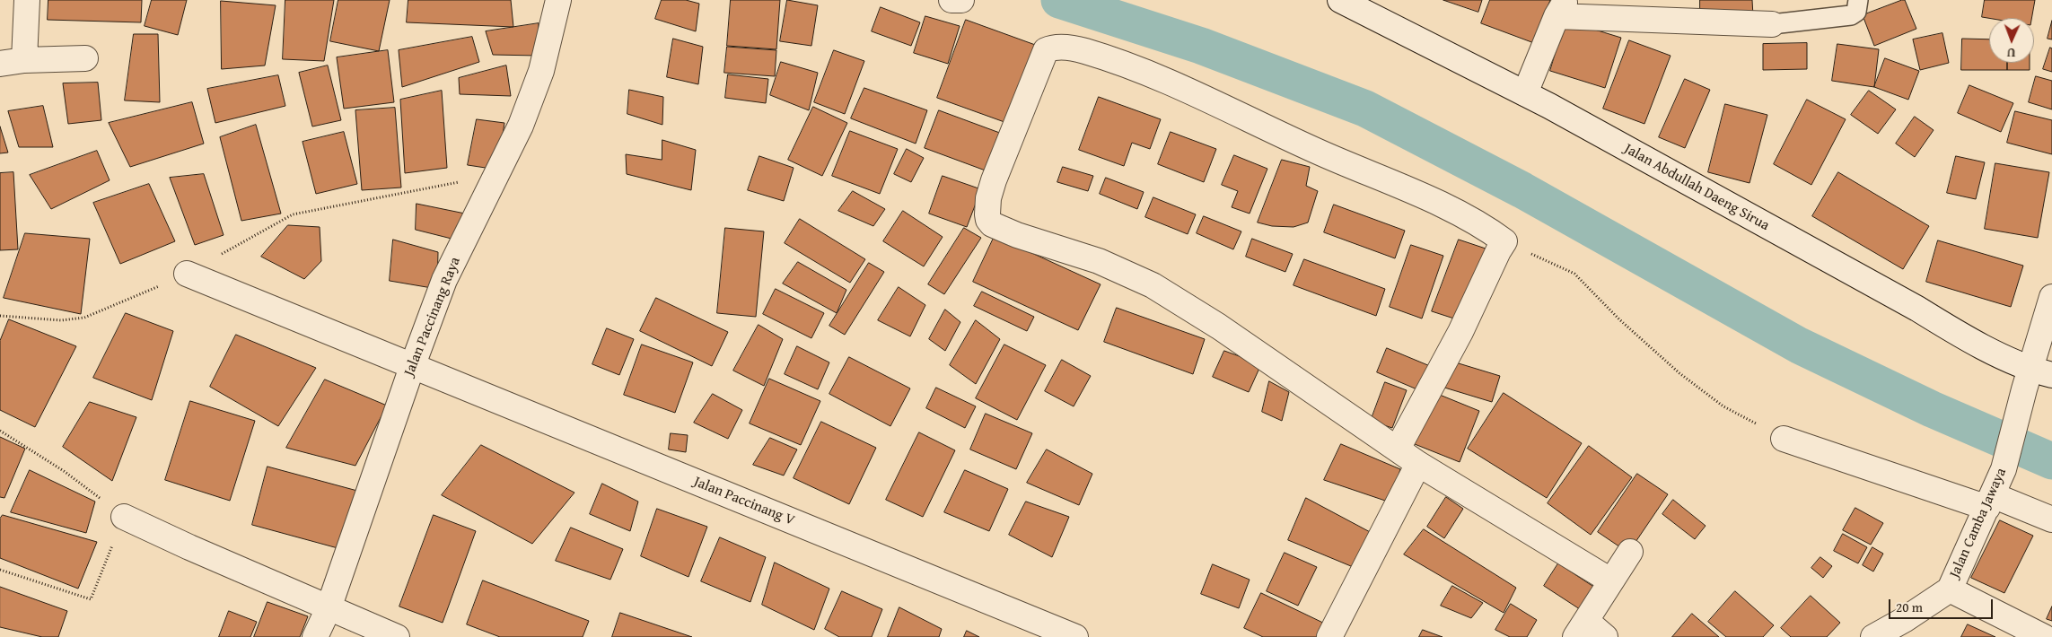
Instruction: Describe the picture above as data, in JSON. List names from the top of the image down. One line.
{"streets":{"street":["Jalan Abdullah Daeng Sirua","Jalan Paccinang Raya","Jalan Paccinang V","Jalan Camba Jawaya"]},"crossings":[["Jalan Abdullah Daeng Sirua","Jalan Camba Jawaya"],["Jalan Paccinang Raya","Jalan Paccinang V"]],"scale_bar":"20 m","north":"bottom"}
